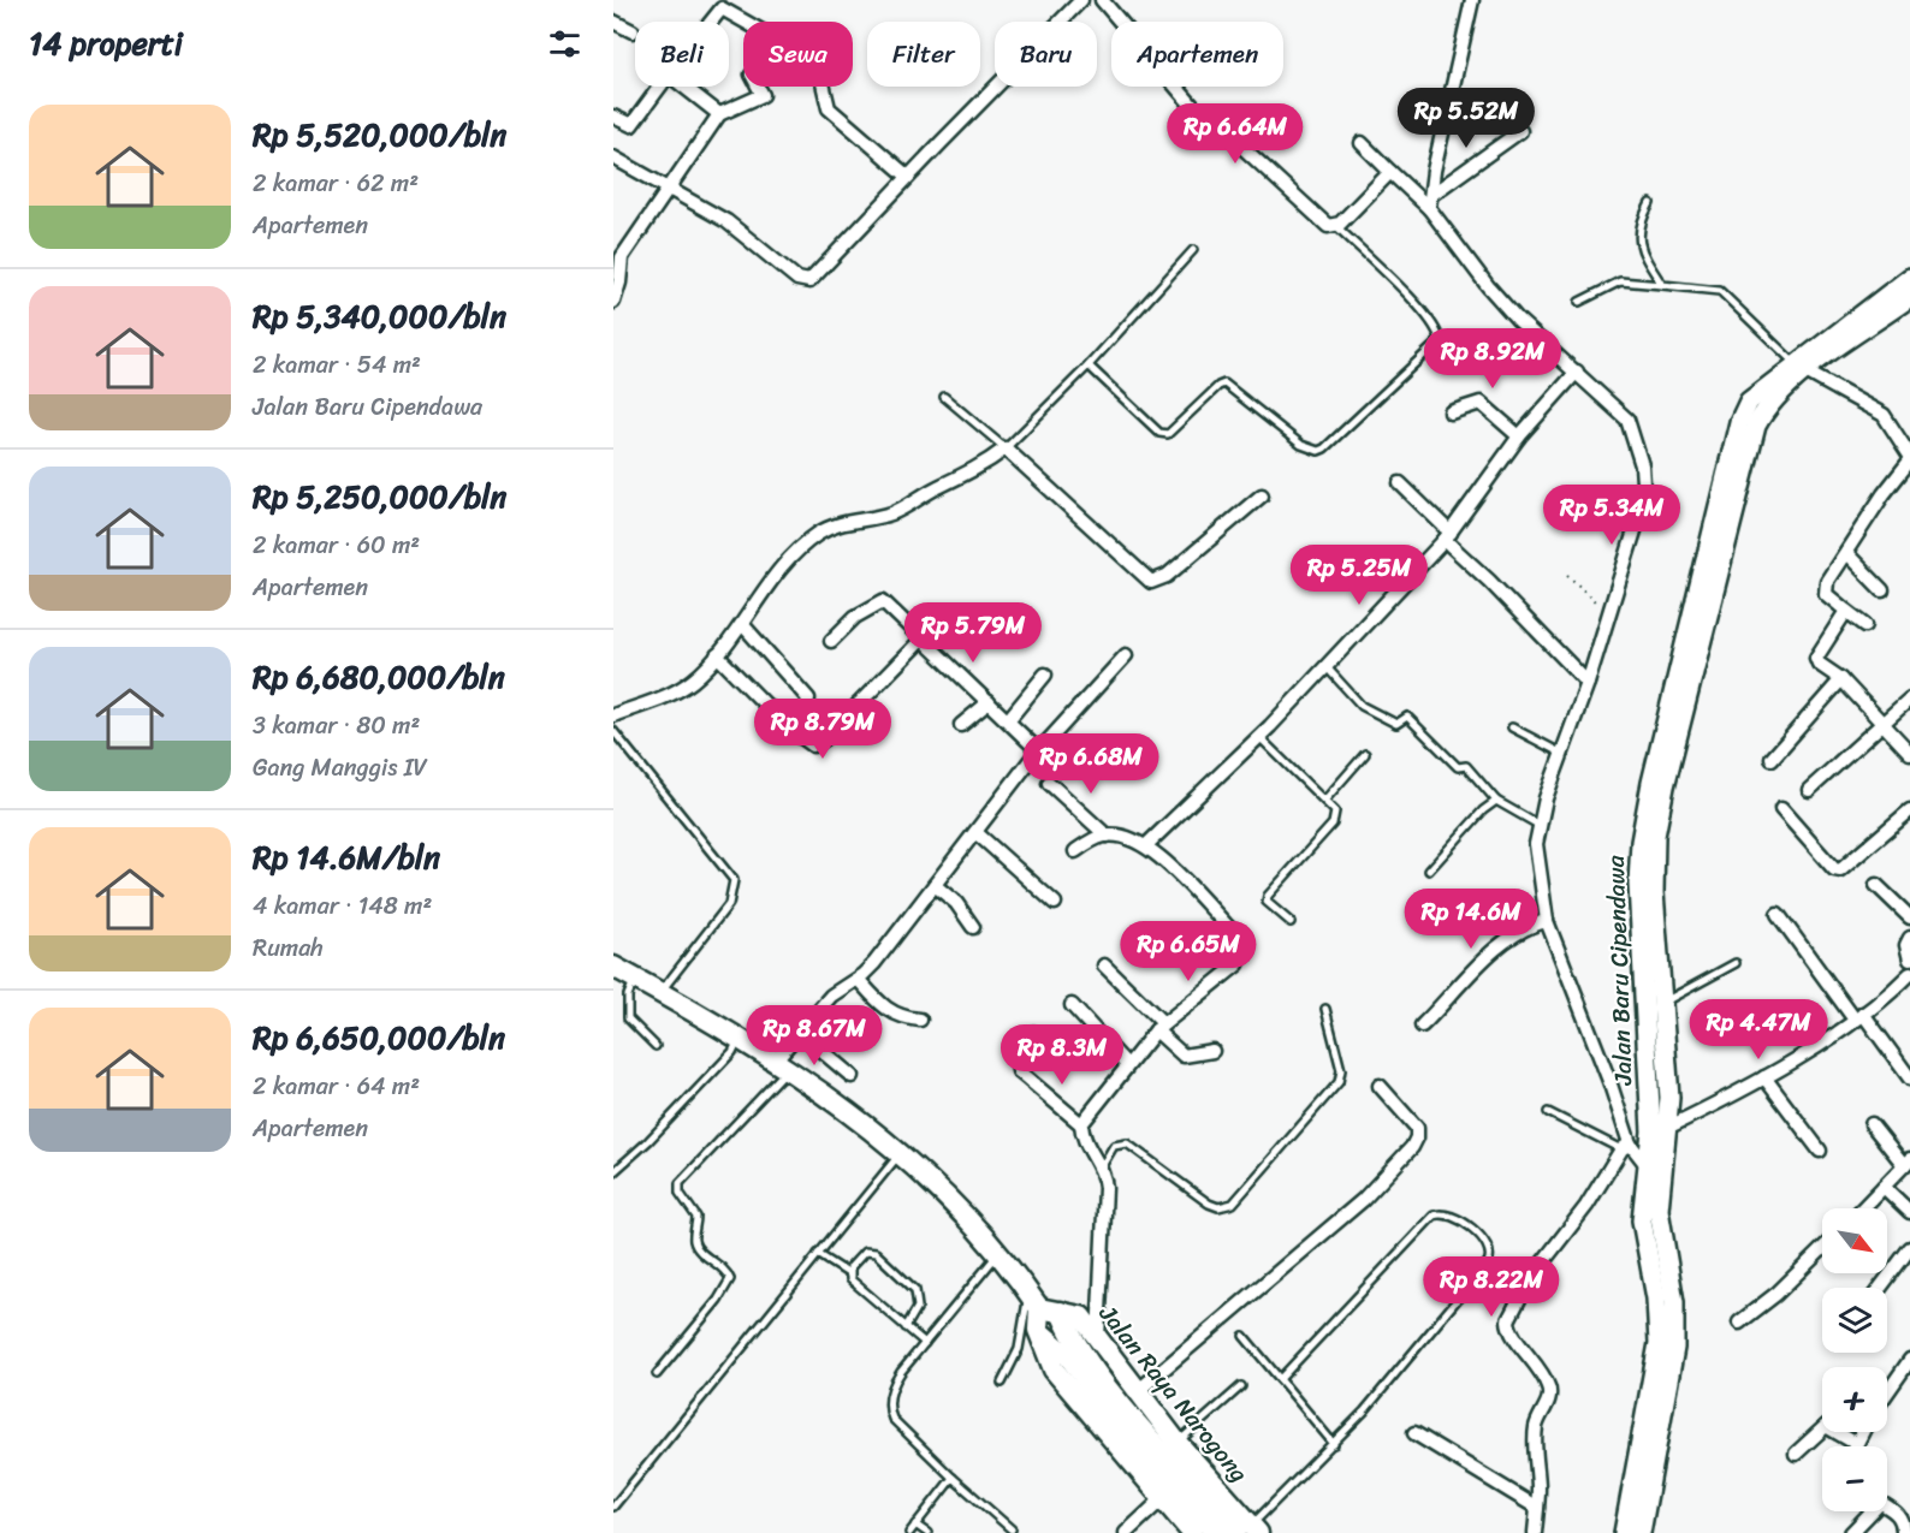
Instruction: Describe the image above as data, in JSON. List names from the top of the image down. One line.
{"streets":{"main road":["Jalan Baru Cipendawa","Jalan Raya Narogong"]},"north":"bottom right","page":{"heading":"14 properti","chip":["Beli","Sewa","Filter","Baru","Apartemen"],"list":[{"name":"Rp 5,520,000/bln","note":"2 kamar · 62 m² · Apartemen"},{"name":"Rp 5,340,000/bln","note":"2 kamar · 54 m² · Jalan Baru Cipendawa"},{"name":"Rp 5,250,000/bln","note":"2 kamar · 60 m² · Apartemen"},{"name":"Rp 6,680,000/bln","note":"3 kamar · 80 m² · Gang Manggis IV"},{"name":"Rp 14.6M/bln","note":"4 kamar · 148 m² · Rumah"},{"name":"Rp 6,650,000/bln","note":"2 kamar · 64 m² · Apartemen"}],"price":["Rp 5.52M","Rp 6.64M","Rp 8.92M","Rp 5.34M","Rp 5.25M","Rp 5.79M","Rp 8.79M","Rp 6.68M","Rp 14.6M","Rp 6.65M","Rp 4.47M","Rp 8.67M","Rp 8.3M","Rp 8.22M"],"map_buttons":["+","−"]}}
